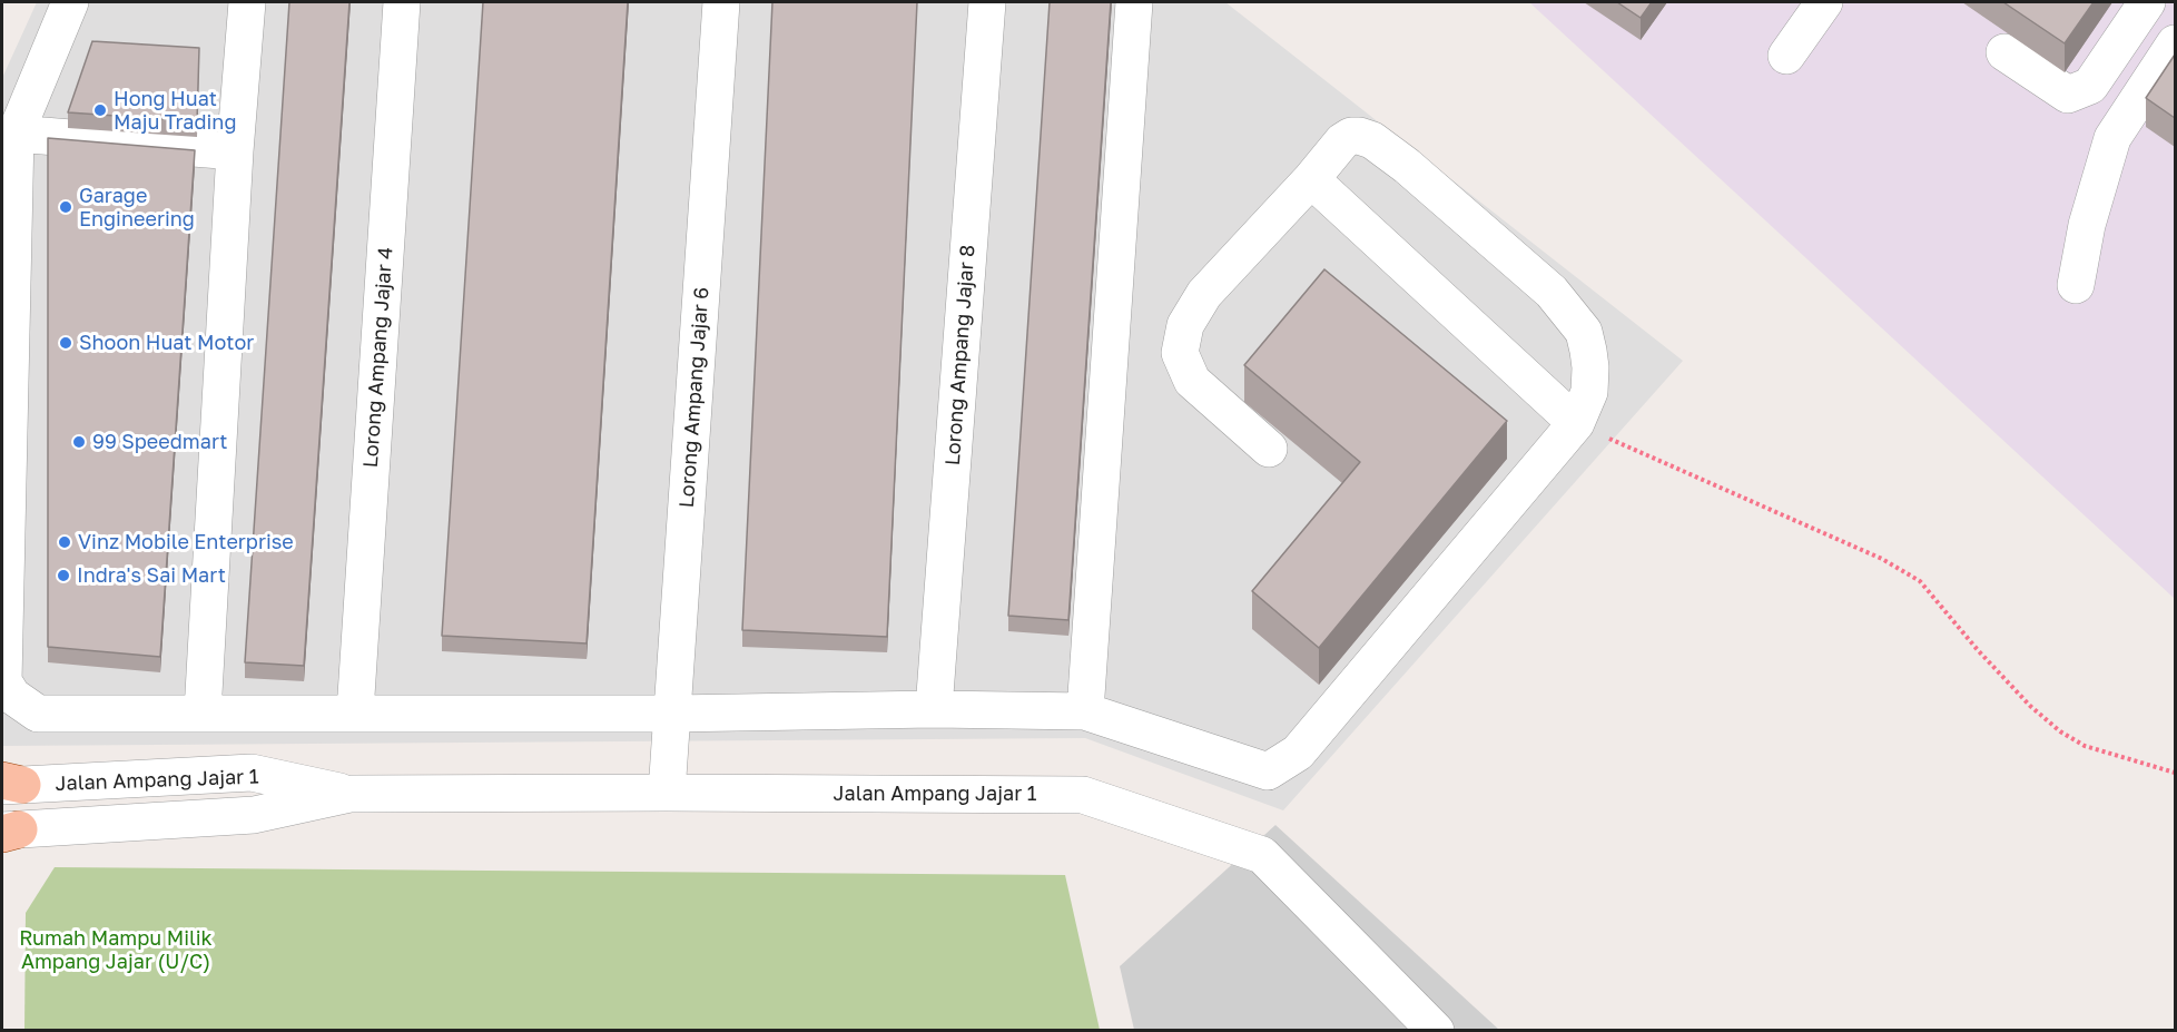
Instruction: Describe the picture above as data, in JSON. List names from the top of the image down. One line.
{"streets":{"street":["Lorong Ampang Jajar 8","Lorong Ampang Jajar 4","Lorong Ampang Jajar 6","Jalan Ampang Jajar 1"]},"crossings":[["Lorong Ampang Jajar 6","Jalan Ampang Jajar 1"]],"parks":["Rumah Mampu Milik Ampang Jajar (U/C)"],"places":["Hong Huat Maju Trading","Garage Engineering","Shoon Huat Motor","99 Speedmart","Vinz Mobile Enterprise","Indra's Sai Mart"]}
